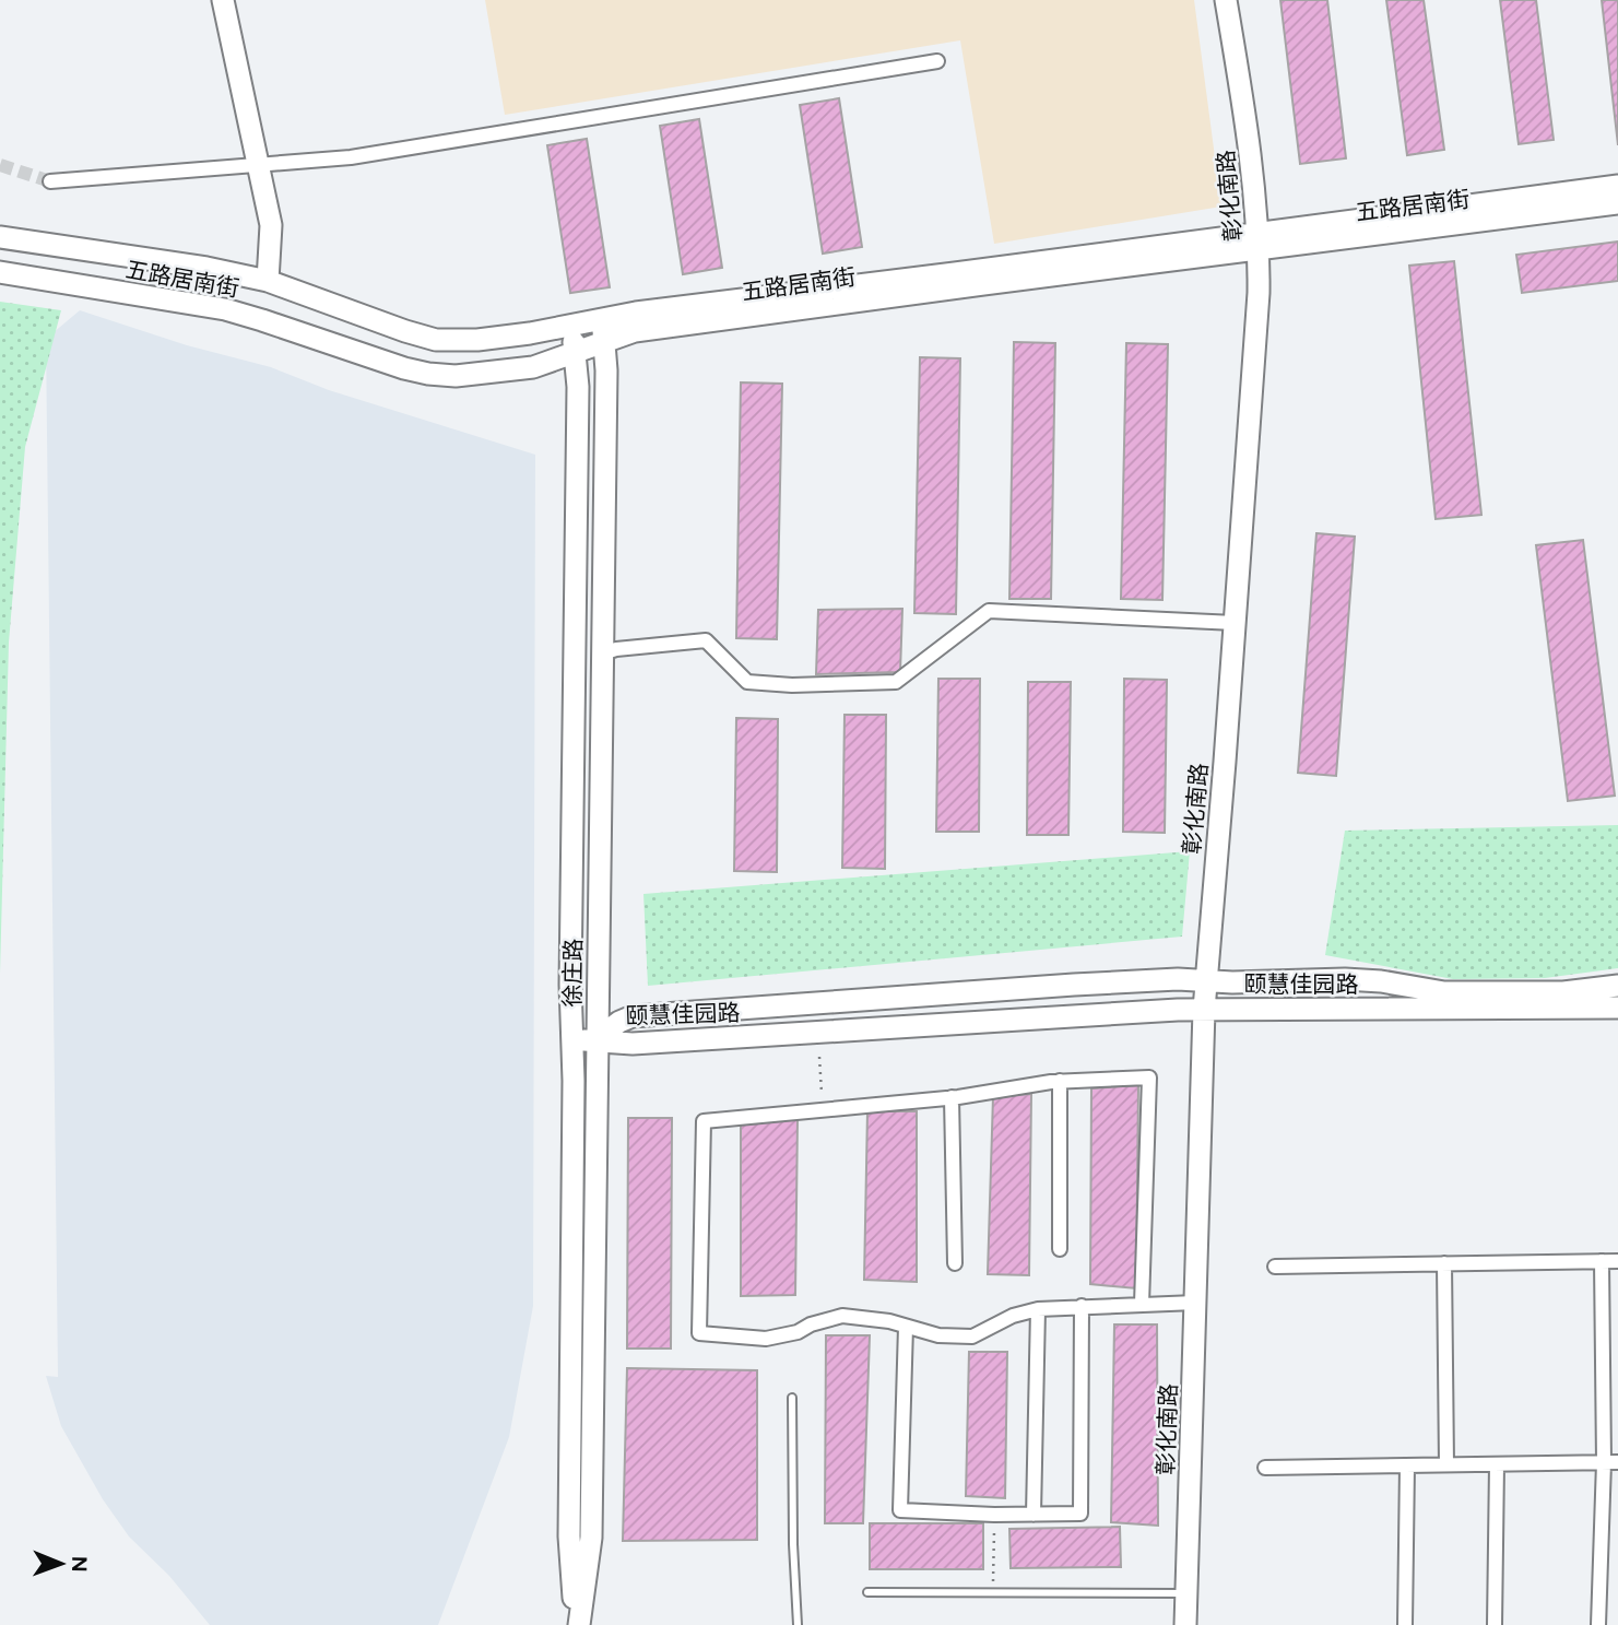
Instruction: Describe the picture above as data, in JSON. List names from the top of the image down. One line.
{"streets":{"street":["彰化南路","五路居南街","徐庄路","颐慧佳园路"]},"crossings":[["彰化南路","五路居南街"],["彰化南路","颐慧佳园路"],["五路居南街","徐庄路"],["徐庄路","颐慧佳园路"]],"north":"right"}
